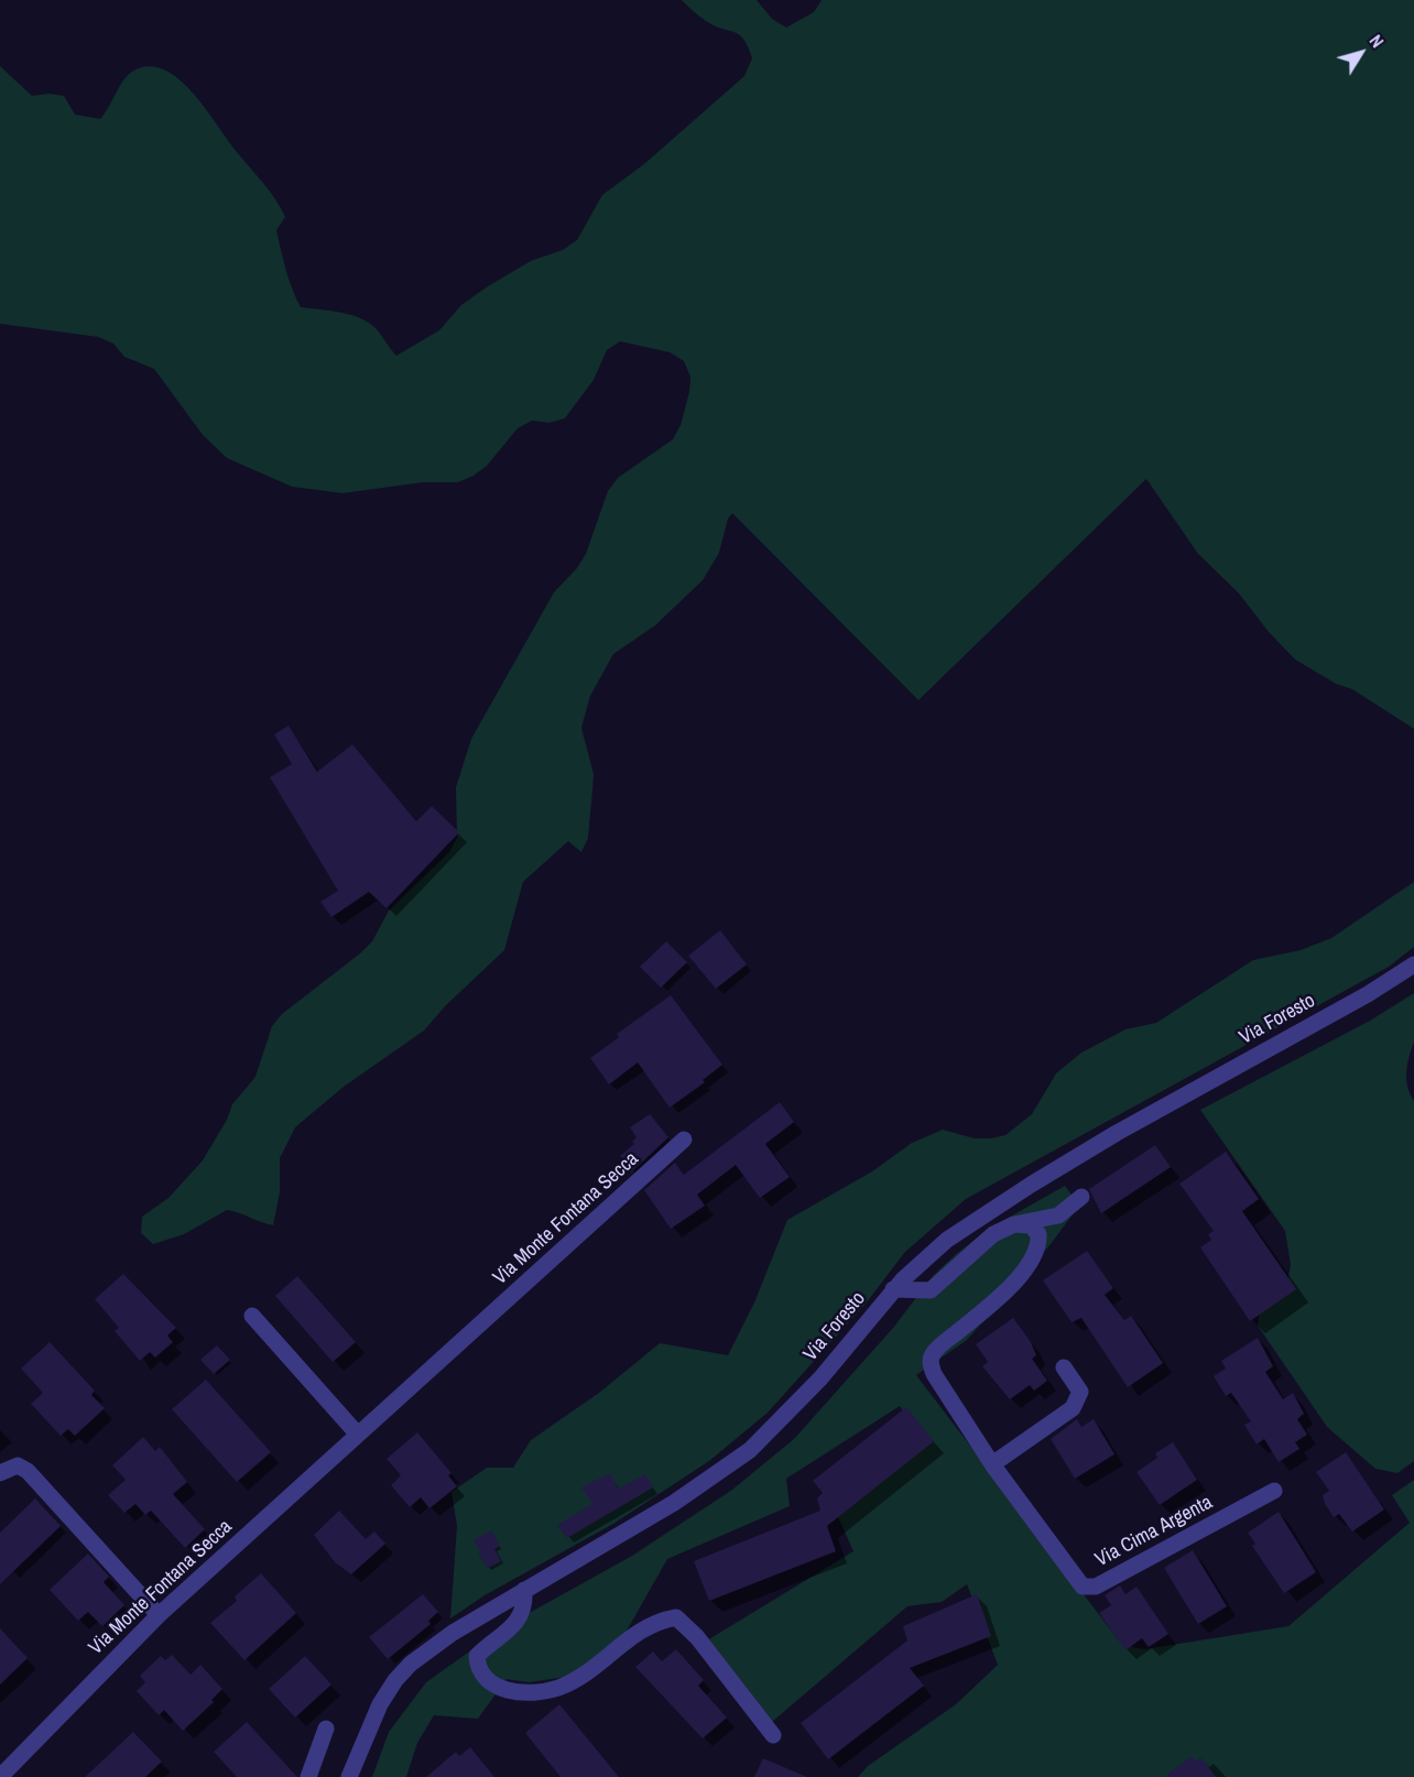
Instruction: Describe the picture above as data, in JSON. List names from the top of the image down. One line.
{"streets":{"street":["Via Foresto","Via Monte Fontana Secca","Via Cima Argenta"]},"north":"top right"}
